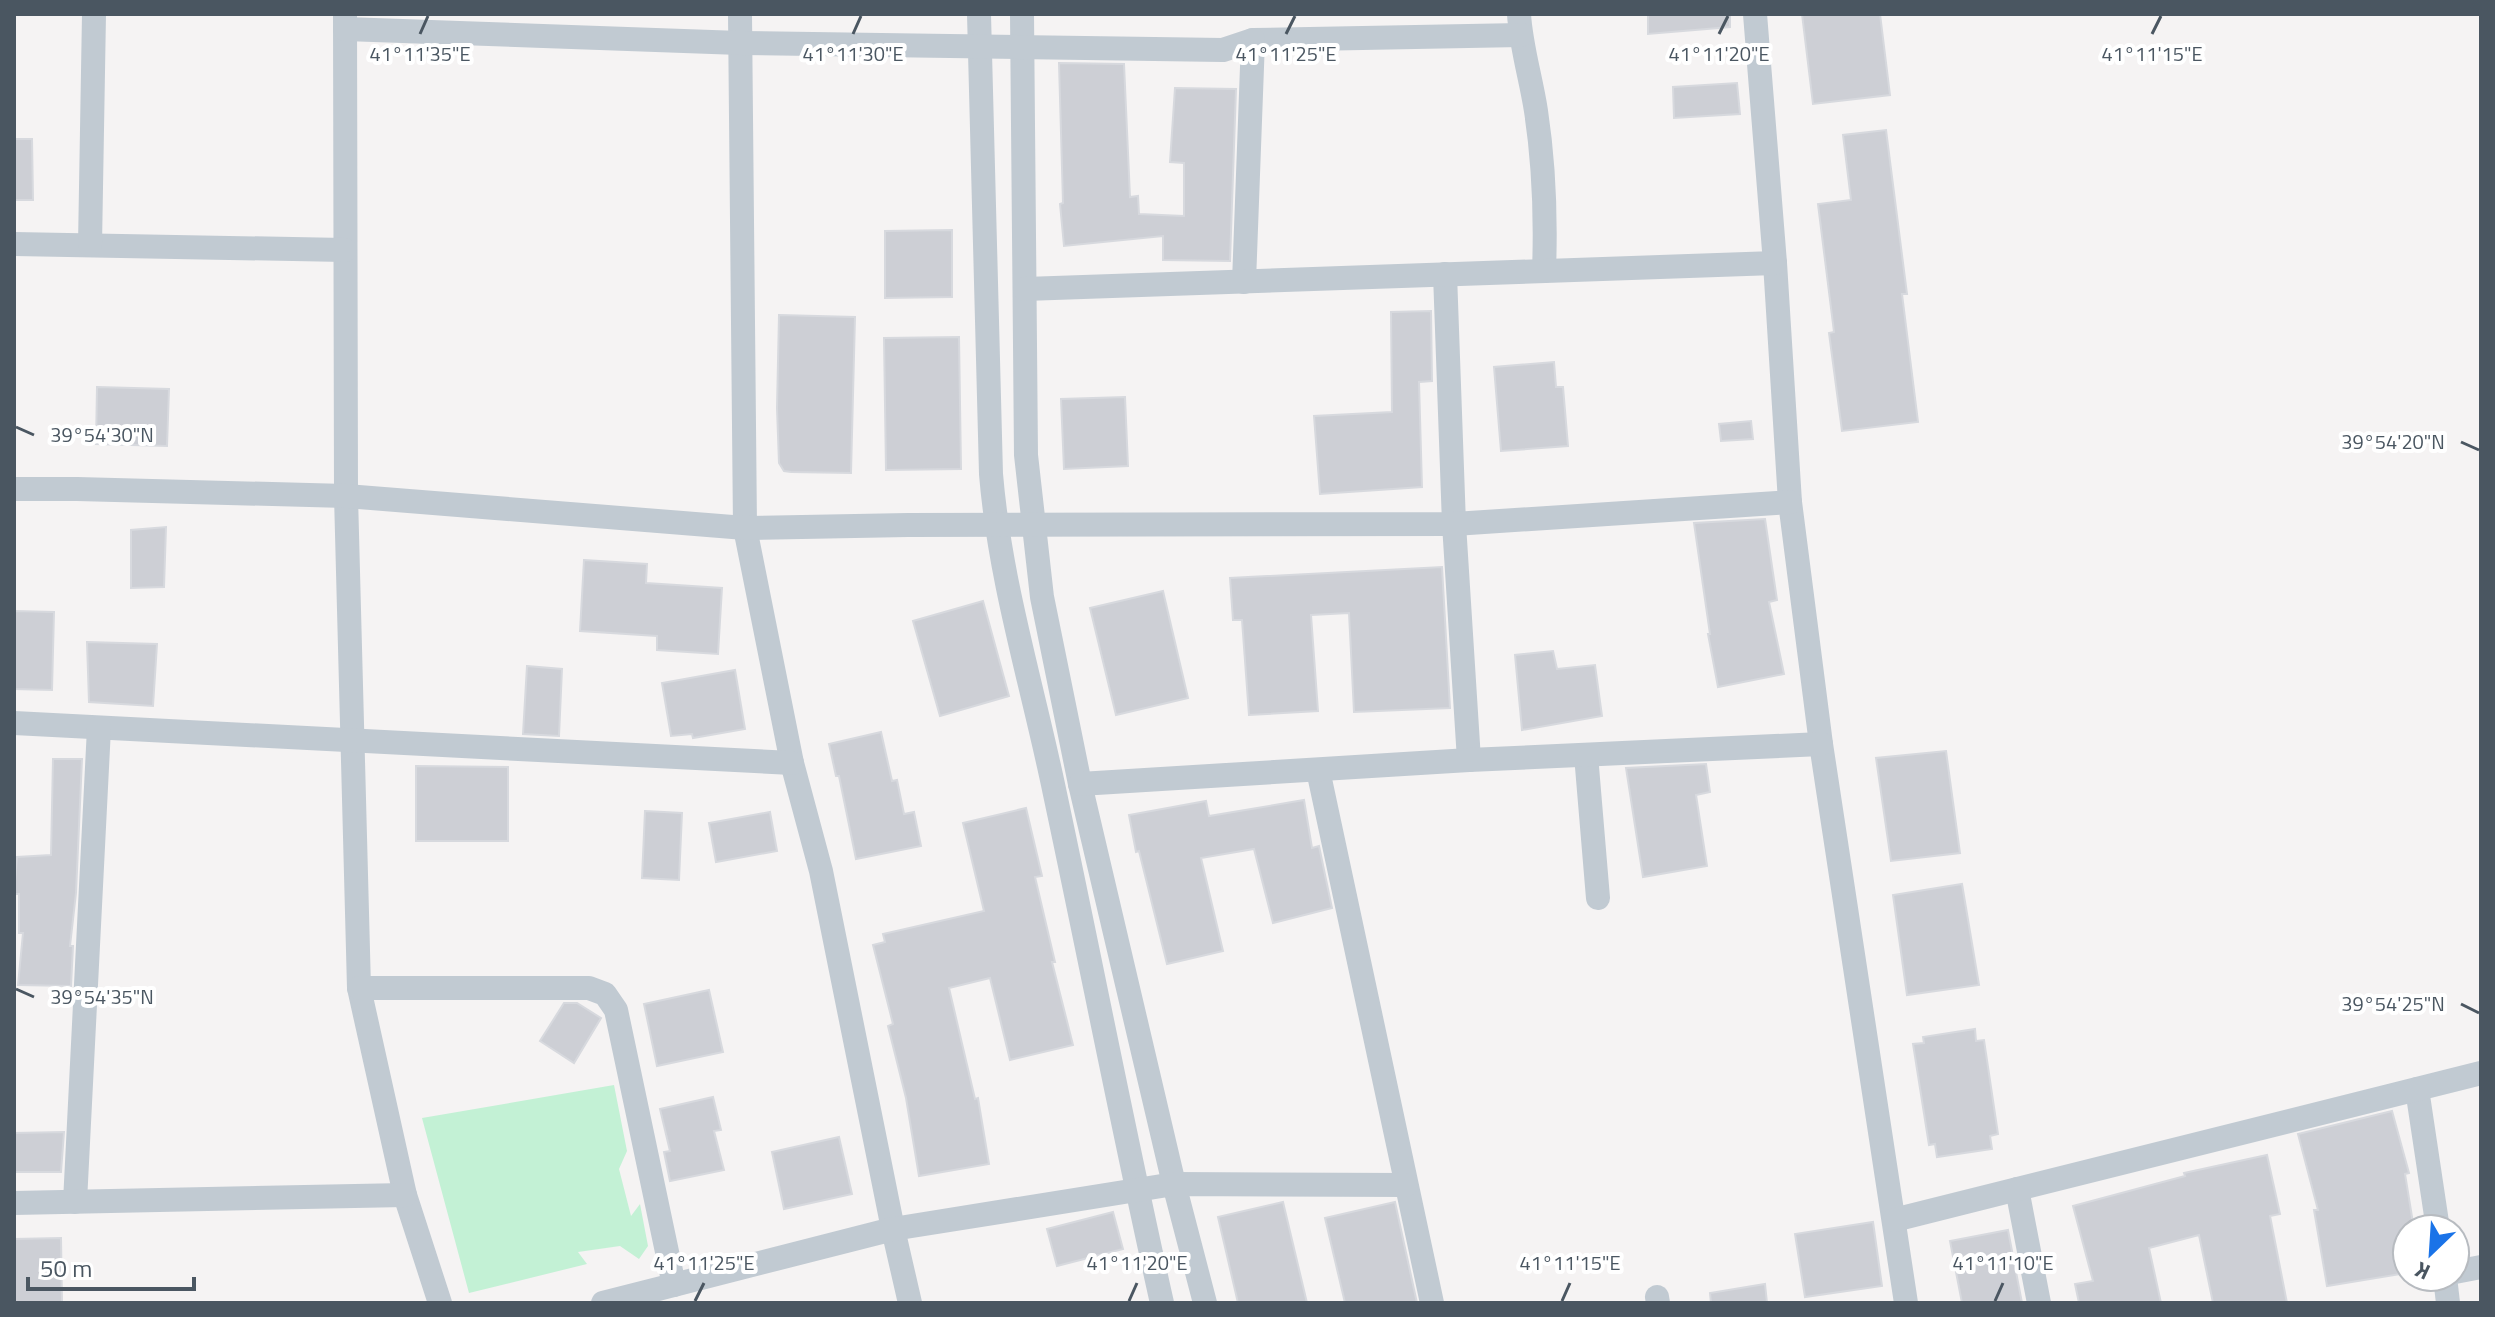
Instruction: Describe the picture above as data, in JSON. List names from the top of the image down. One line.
{"scale_bar":"50 m","north":"bottom left","coordinates":["41°11'35\"E","41°11'30\"E","41°11'25\"E","41°11'20\"E","41°11'15\"E","39°54'30\"N","39°54'20\"N","39°54'35\"N","39°54'25\"N","41°11'10\"E"]}
